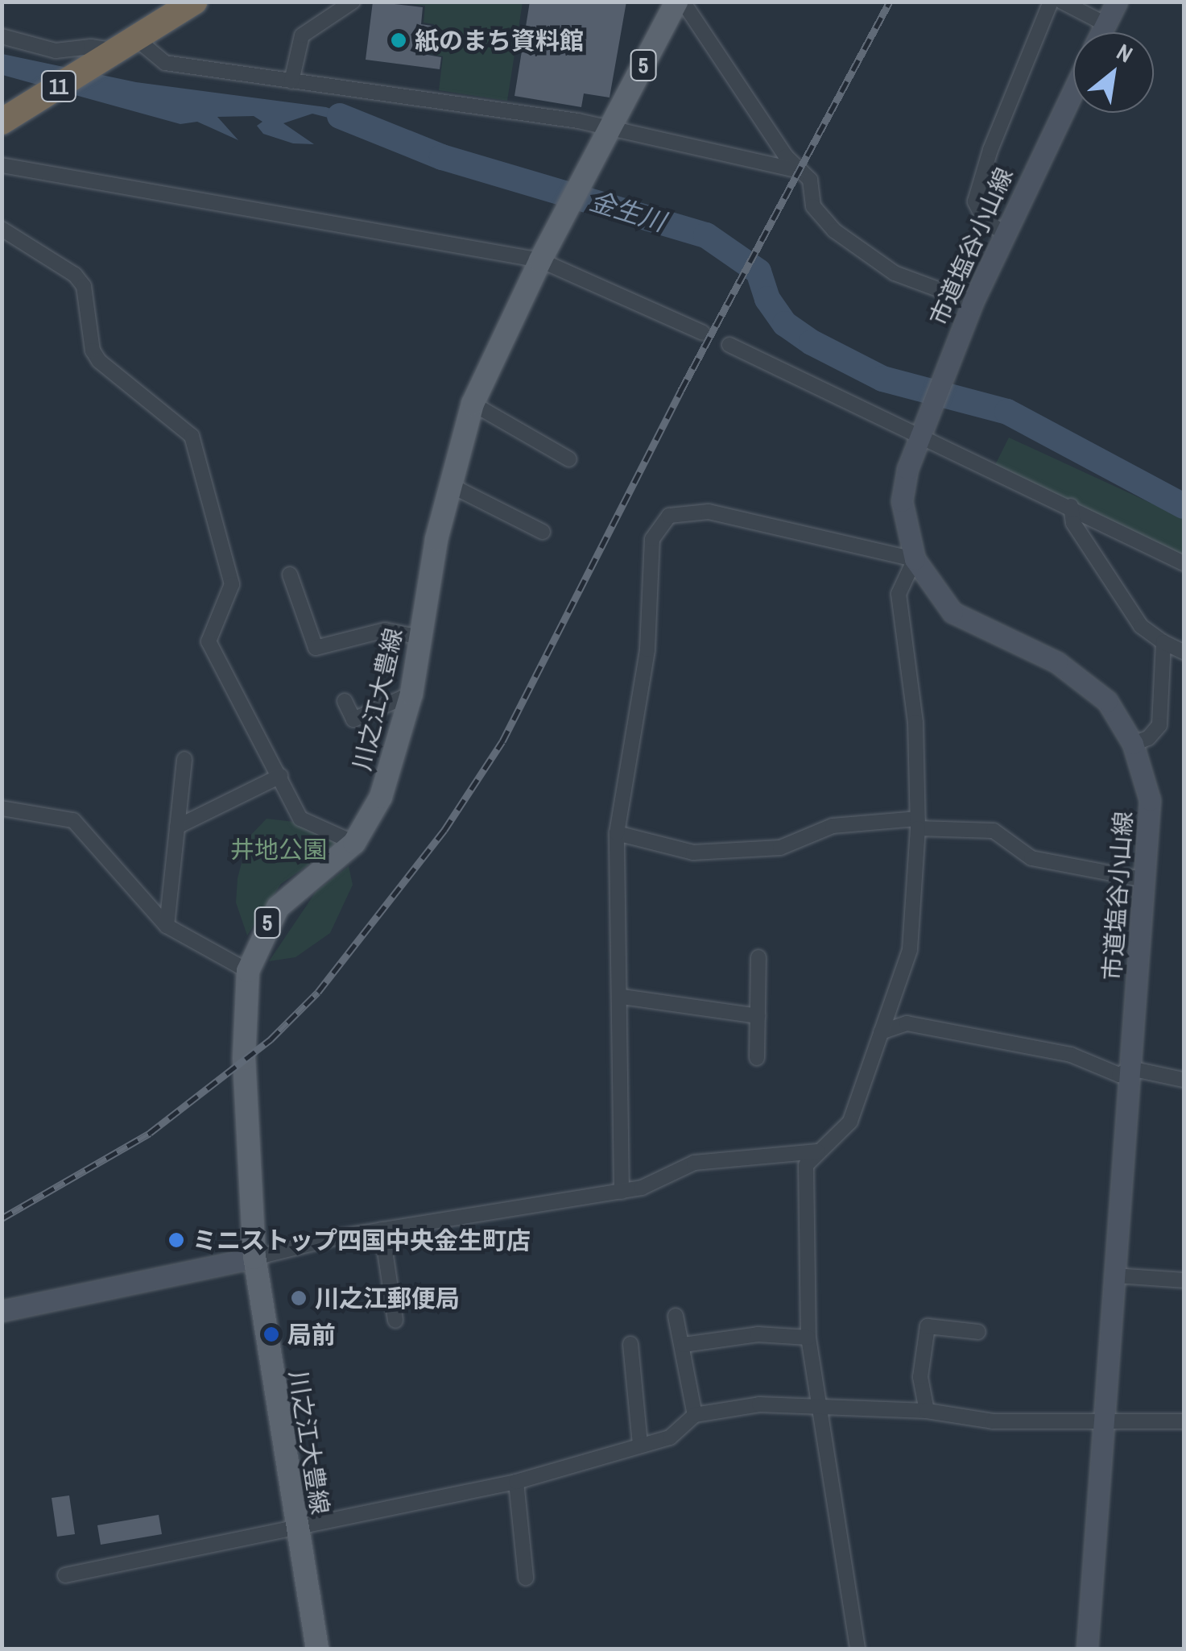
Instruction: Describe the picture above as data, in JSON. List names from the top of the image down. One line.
{"streets":{"highway":["11"],"main road":["5","川之江大豊線"],"street":["市道塩谷小山線"]},"water":["金生川"],"parks":["井地公園"],"places":["紙のまち資料館","ミニストップ四国中央金生町店","川之江郵便局","局前"],"north":"top right"}
